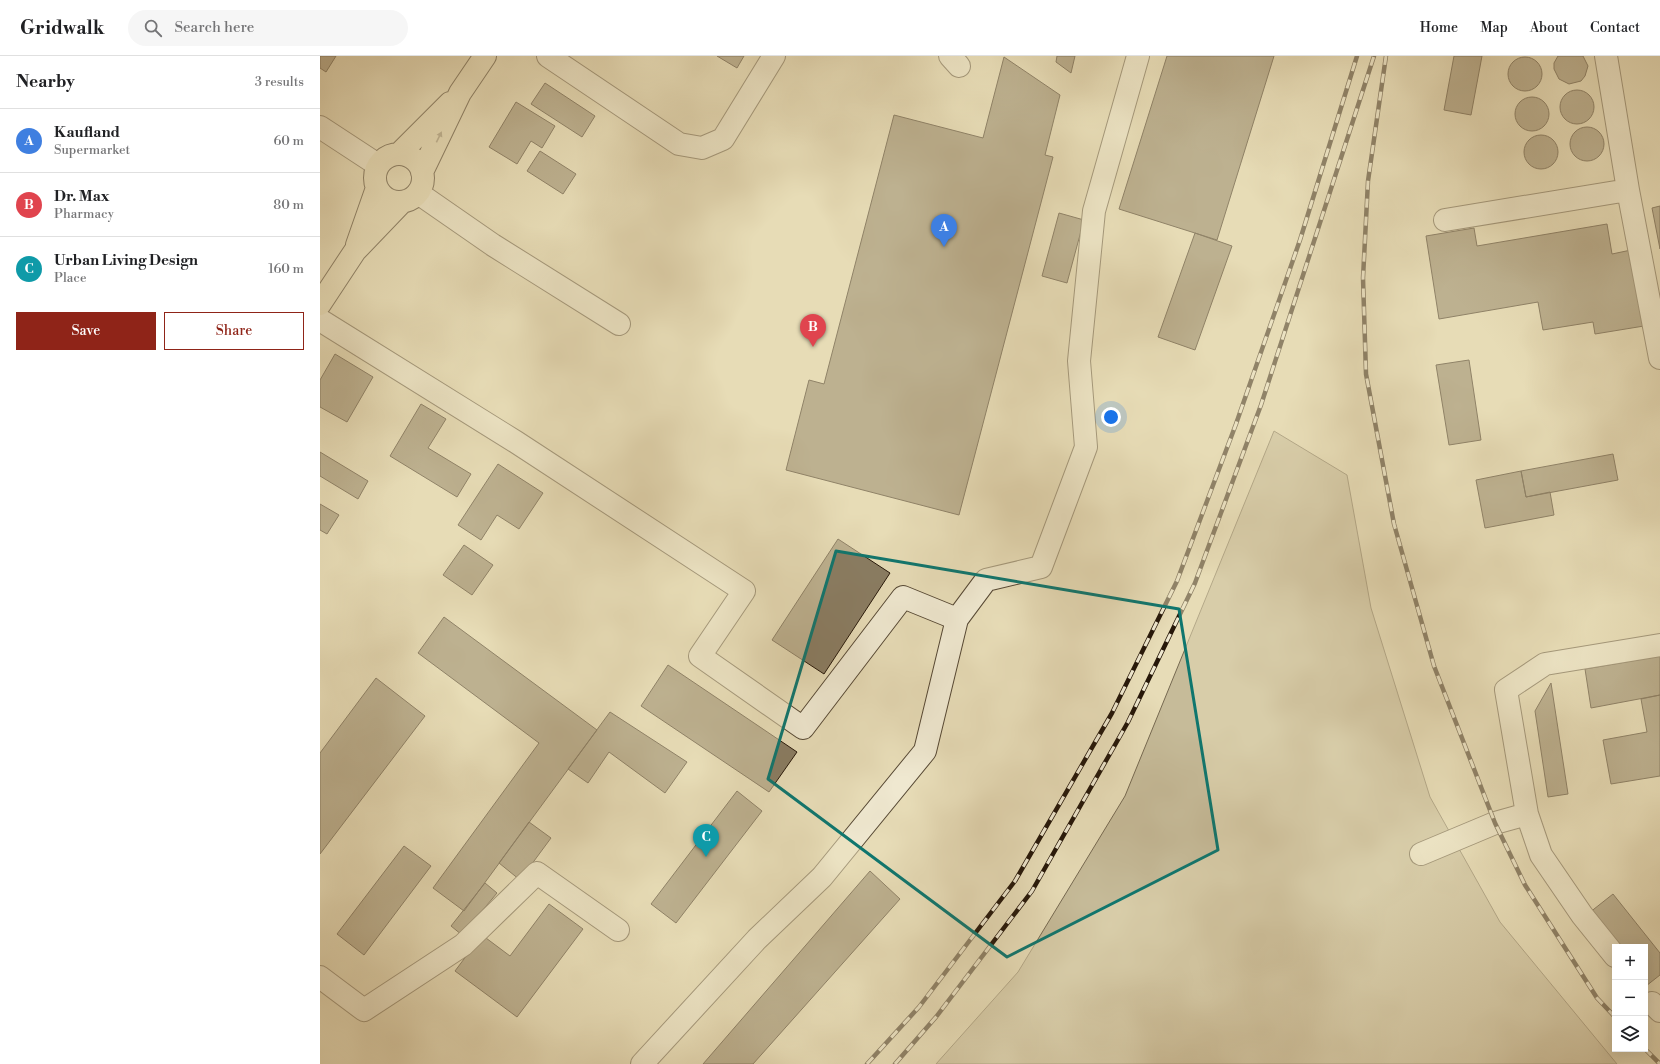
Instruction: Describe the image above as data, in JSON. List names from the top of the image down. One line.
{"page":{"header":"Gridwalk","search":"Search here","nav":["Home","Map","About","Contact"],"heading":["Nearby","3 results"],"list":[{"mark":"A","name":"Kaufland","note":"Supermarket","value":"60 m"},{"mark":"B","name":"Dr. Max","note":"Pharmacy","value":"80 m"},{"mark":"C","name":"Urban Living Design","note":"Place","value":"160 m"}],"pins":["A","B","C"],"buttons":["Save","Share"],"map_buttons":["+","−"]}}
